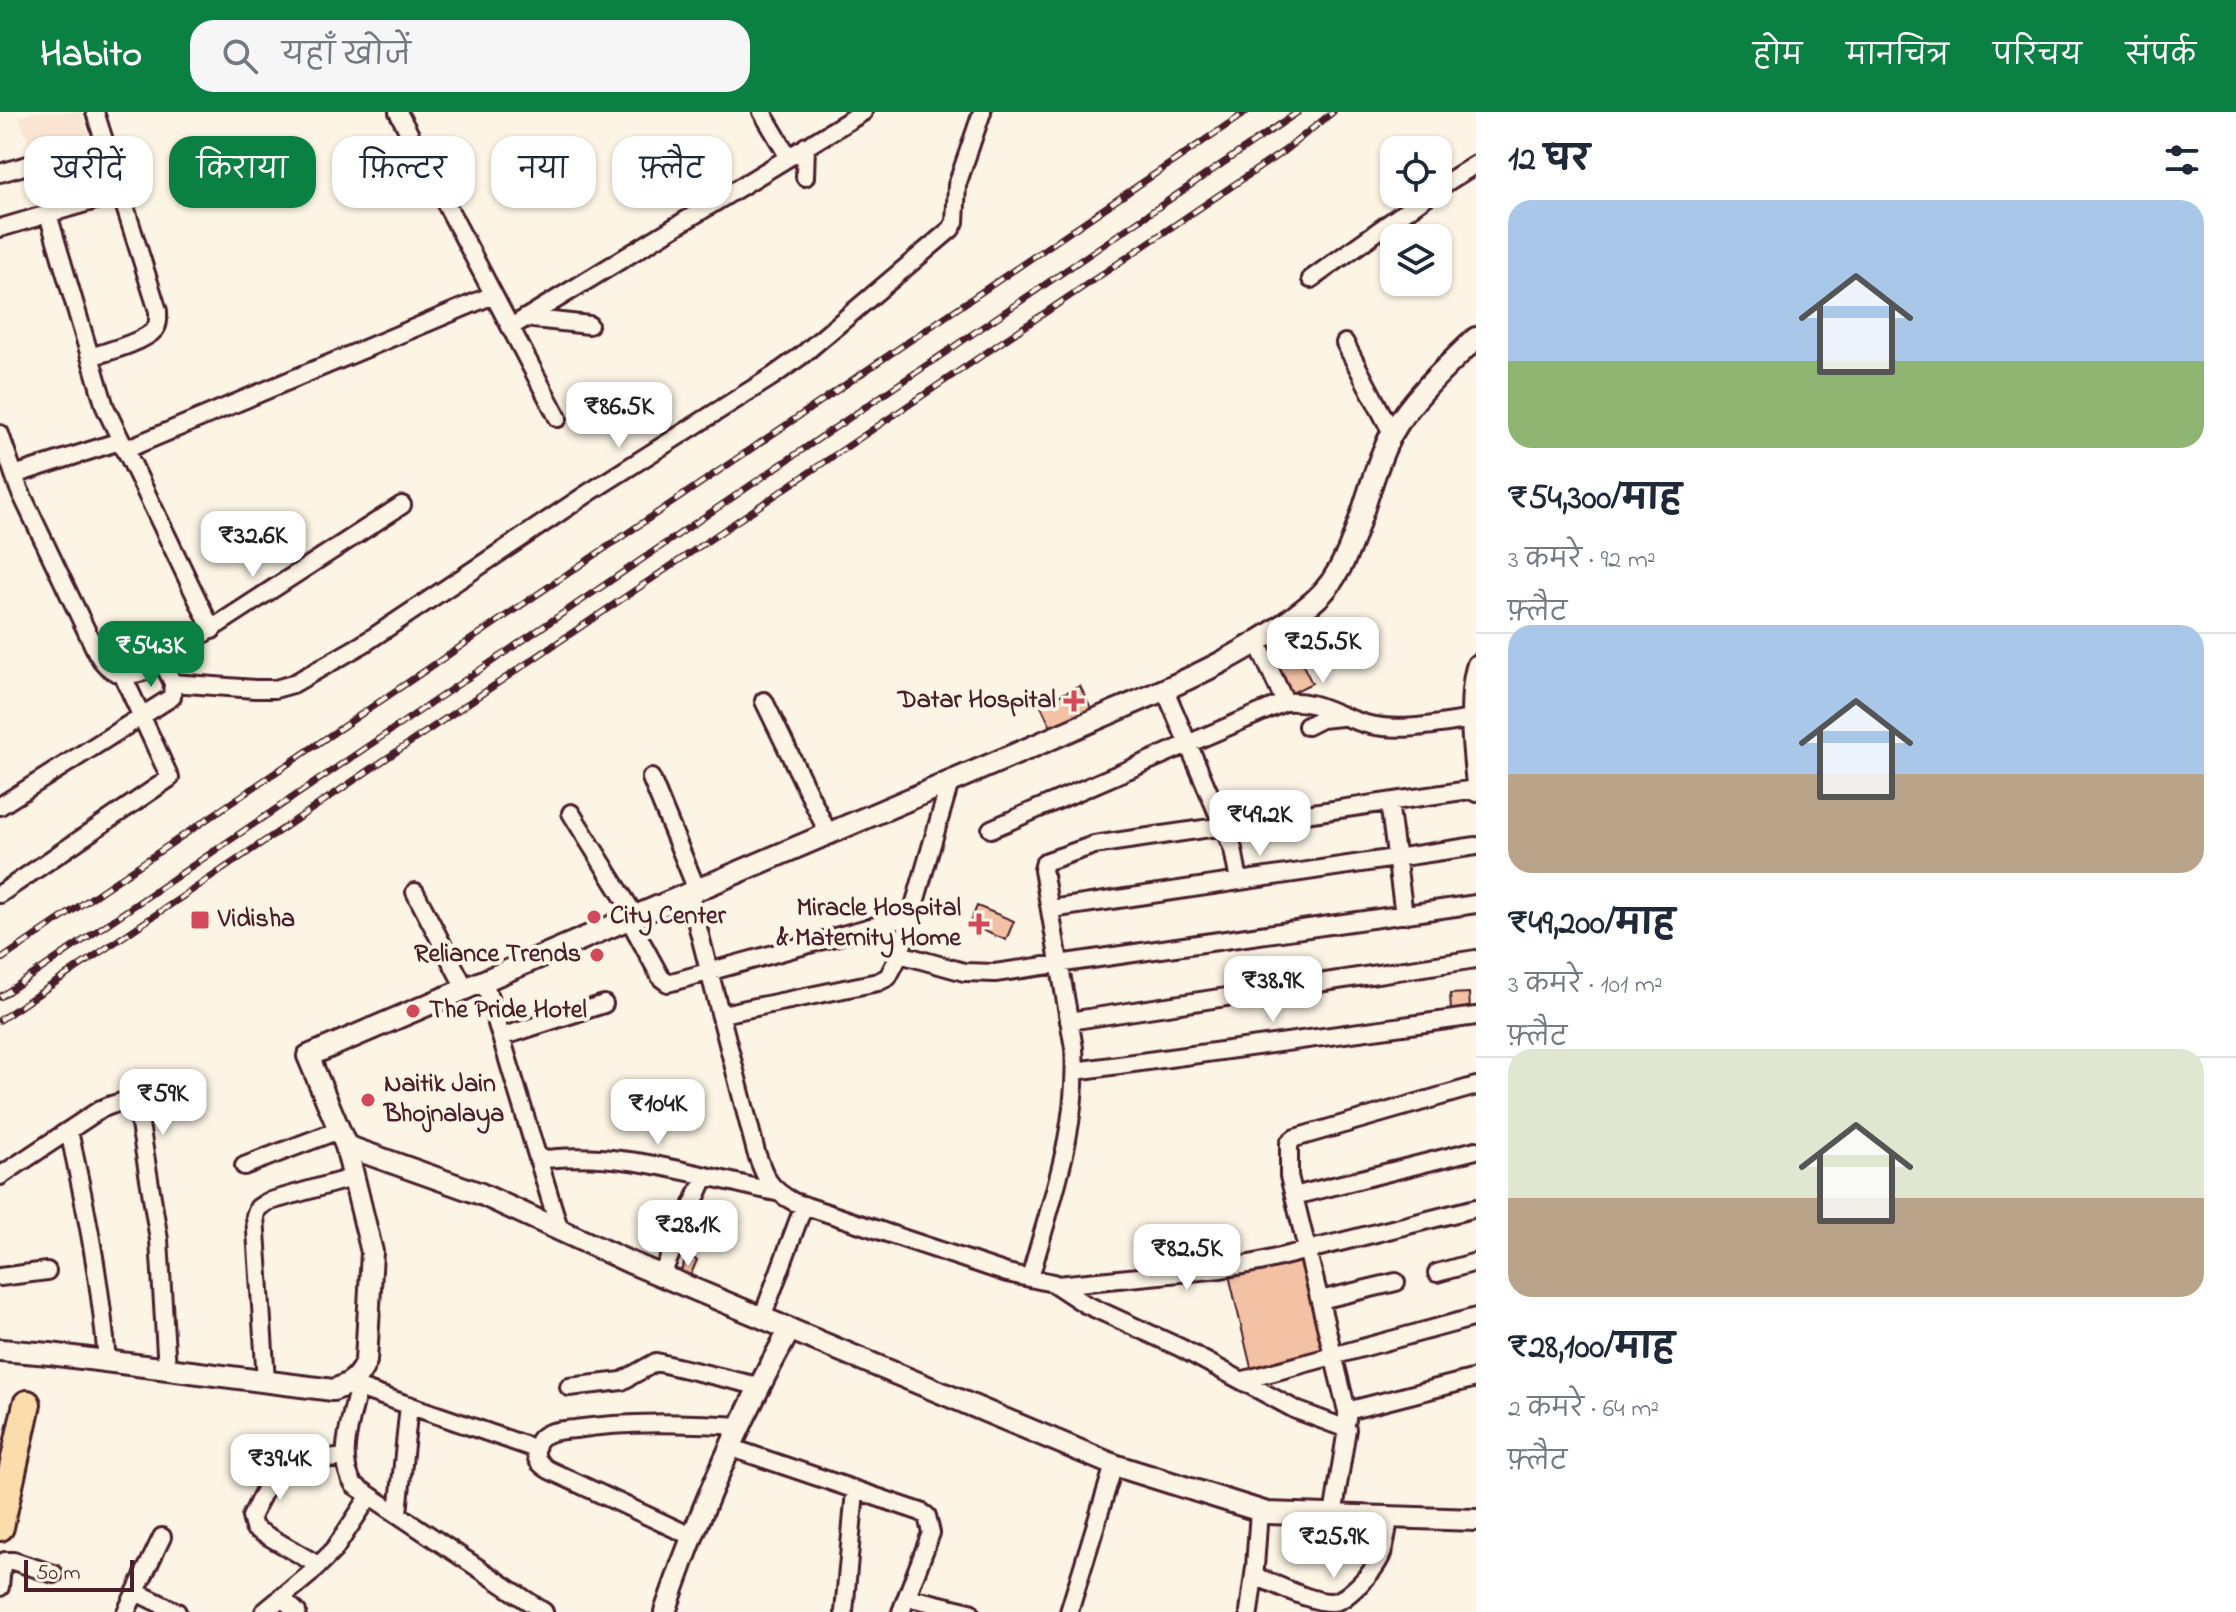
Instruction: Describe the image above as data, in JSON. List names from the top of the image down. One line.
{"places":{"health":["Datar Hospital","Miracle Hospital & Maternity Home"],"other":["City Center","Reliance Trends","The Pride Hotel","Naitik Jain Bhojnalaya"],"transit":["Vidisha"]},"scale_bar":"50 m","page":{"header":"Habito","search":"यहाँ खोजें","nav":["होम","मानचित्र","परिचय","संपर्क"],"heading":"12 घर","chip":["खरीदें","किराया","फ़िल्टर","नया","फ़्लैट"],"list":[{"name":"₹54,300/माह","note":"3 कमरे · 92 m² · फ़्लैट"},{"name":"₹49,200/माह","note":"3 कमरे · 101 m² · फ़्लैट"},{"name":"₹28,100/माह","note":"2 कमरे · 64 m² · फ़्लैट"}],"price":["₹86.5K","₹32.6K","₹25.5K","₹54.3K","₹49.2K","₹38.9K","₹59K","₹104K","₹28.1K","₹82.5K","₹39.4K","₹25.9K"],"scale":"50 m"}}
